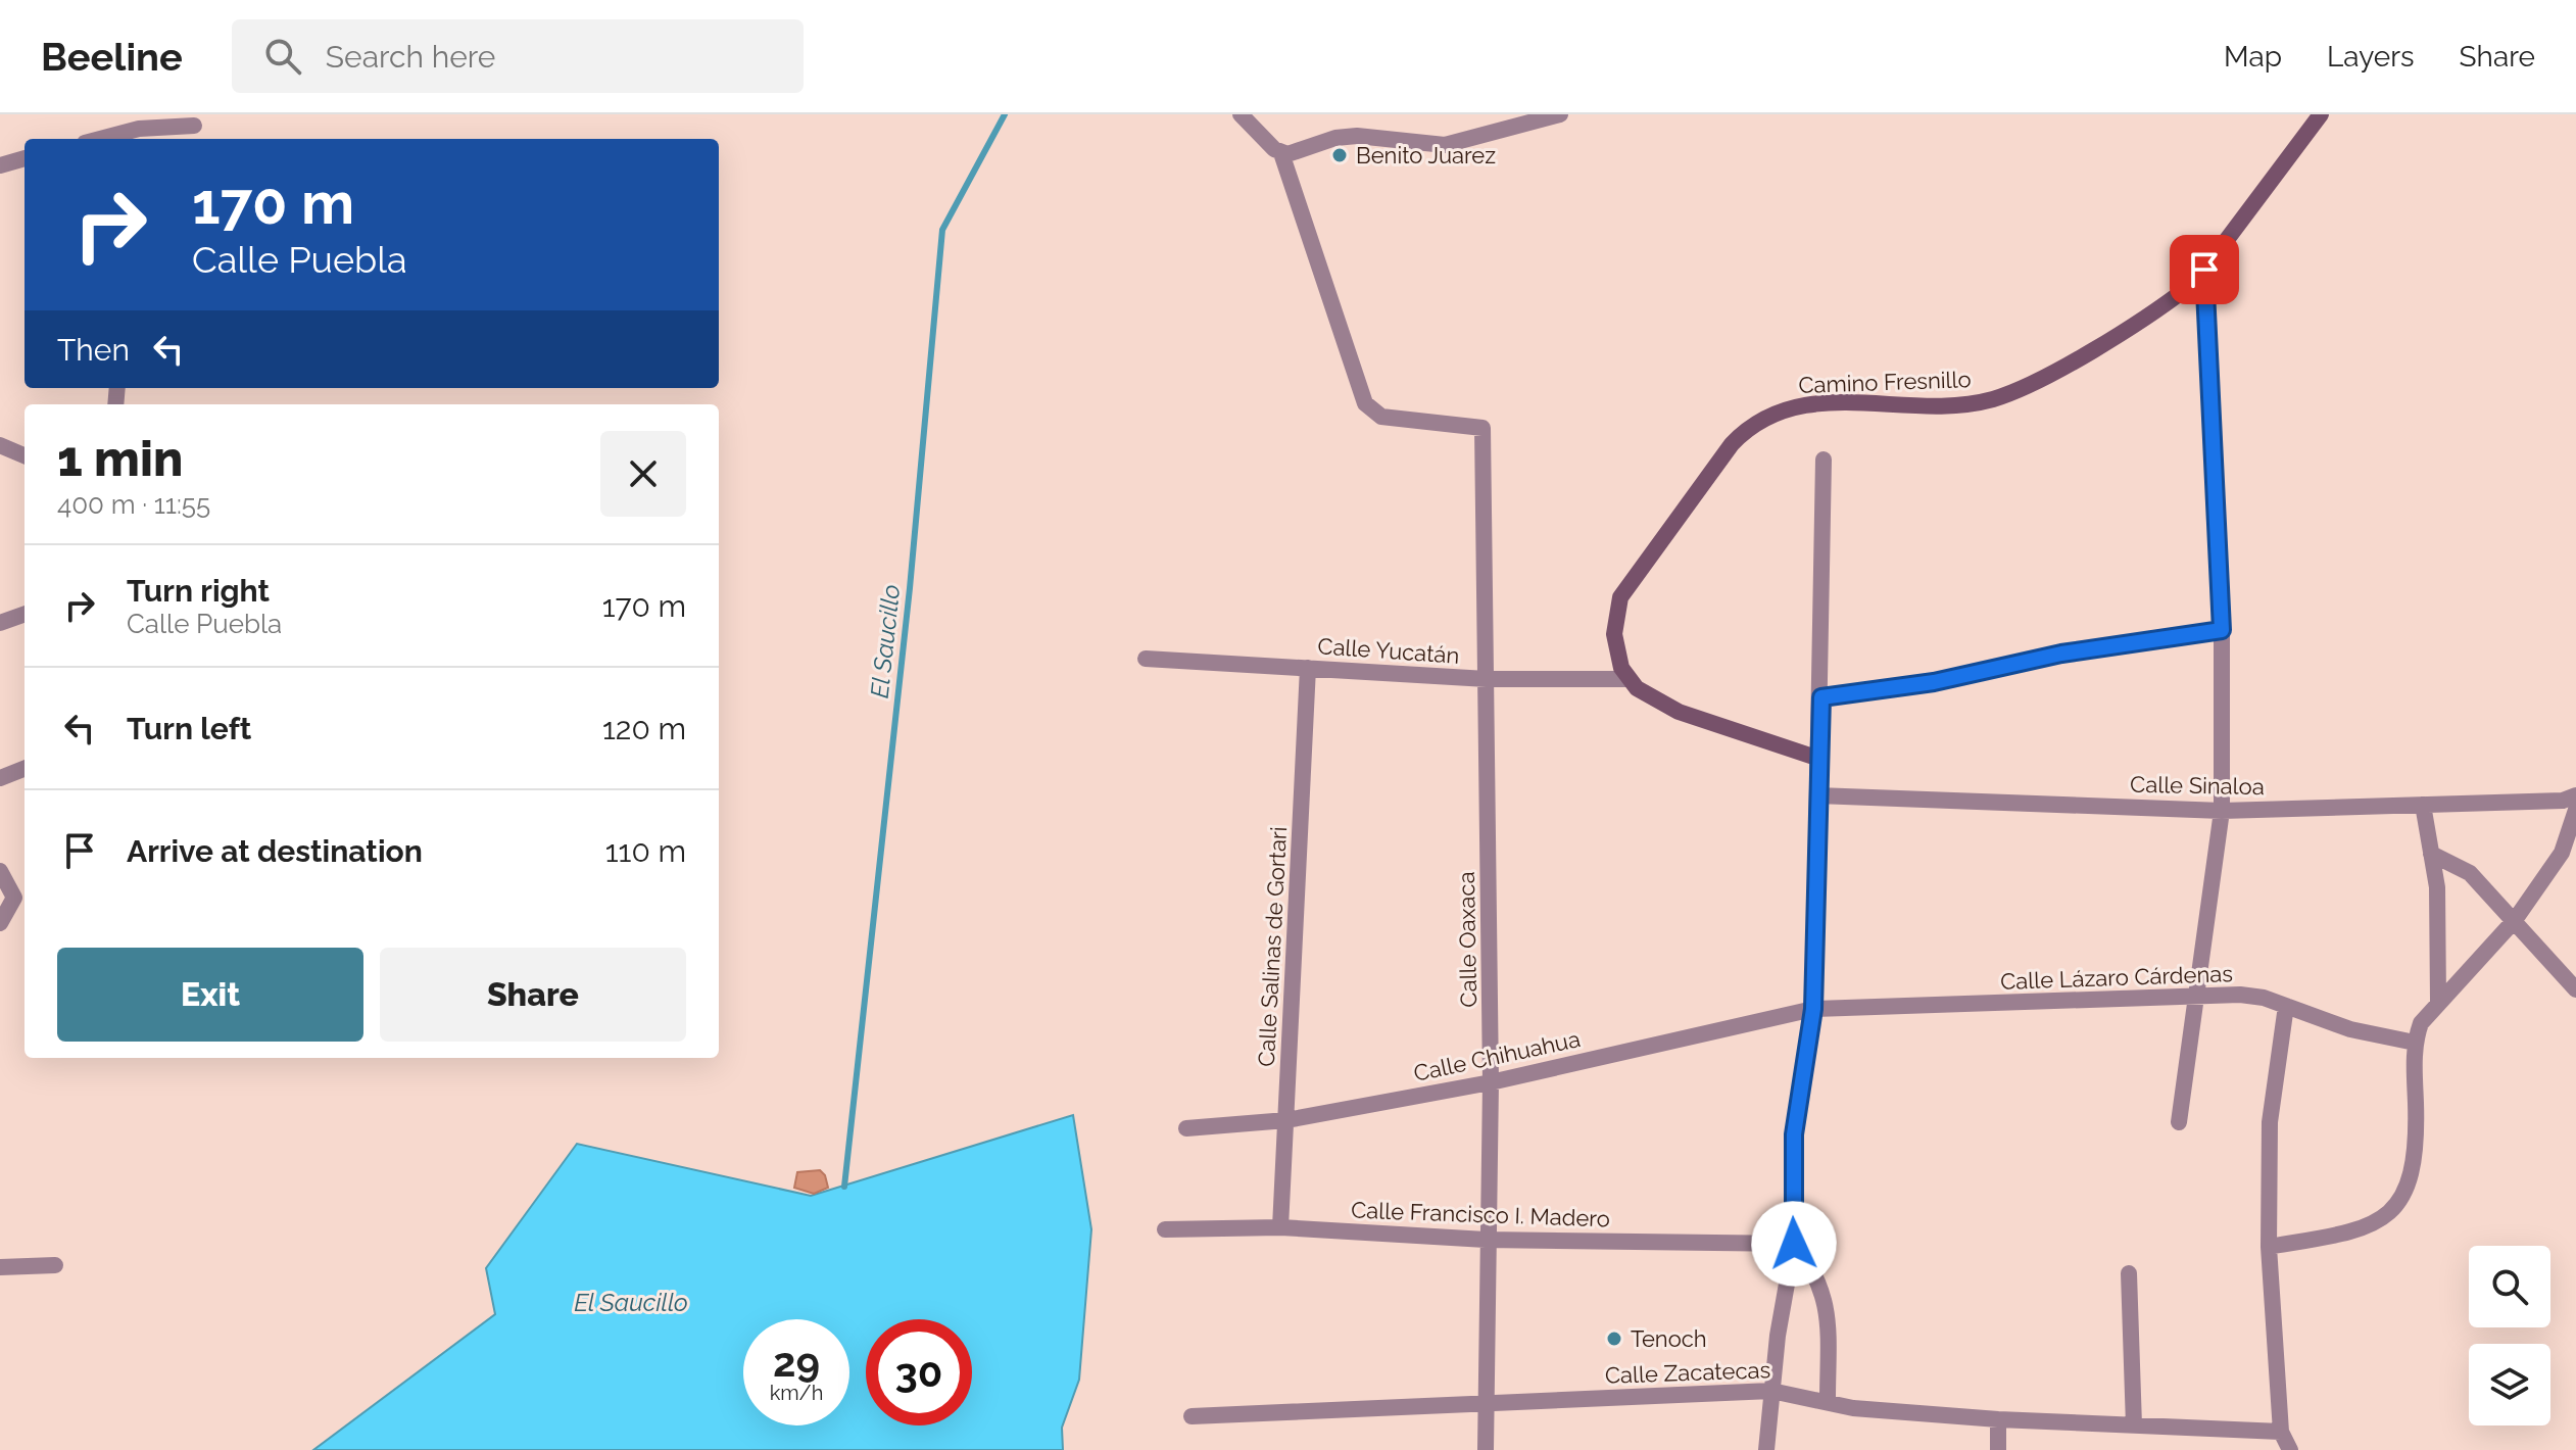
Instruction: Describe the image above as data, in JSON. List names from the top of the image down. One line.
{"streets":{"street":["Camino Fresnillo","Calle Yucatán","Calle Sinaloa","Calle Oaxaca","Calle Salinas de Gortari","Calle Lázaro Cárdenas","Calle Chihuahua","Calle Francisco I. Madero","Calle Zacatecas"]},"crossings":[["Camino Fresnillo","Calle Yucatán"],["Calle Yucatán","Calle Oaxaca"],["Calle Yucatán","Calle Salinas de Gortari"],["Calle Oaxaca","Calle Chihuahua"],["Calle Oaxaca","Calle Francisco I. Madero"],["Calle Oaxaca","Calle Zacatecas"],["Calle Salinas de Gortari","Calle Chihuahua"],["Calle Salinas de Gortari","Calle Francisco I. Madero"],["Calle Lázaro Cárdenas","Calle Chihuahua"]],"water":["El Saucillo"],"places":["Benito Juarez","Tenoch"],"page":{"header":"Beeline","search":"Search here","nav":["Map","Layers","Share"],"turn":["170 m","Calle Puebla"],"then":"Then","heading":["1 min","400 m · 11:55"],"list":[{"name":"Turn right","note":"Calle Puebla","value":"170 m"},{"name":"Turn left","value":"120 m"},{"name":"Arrive at destination","value":"110 m"}],"buttons":["Exit","Share"],"speed":"29 km/h","limit":"30"}}
